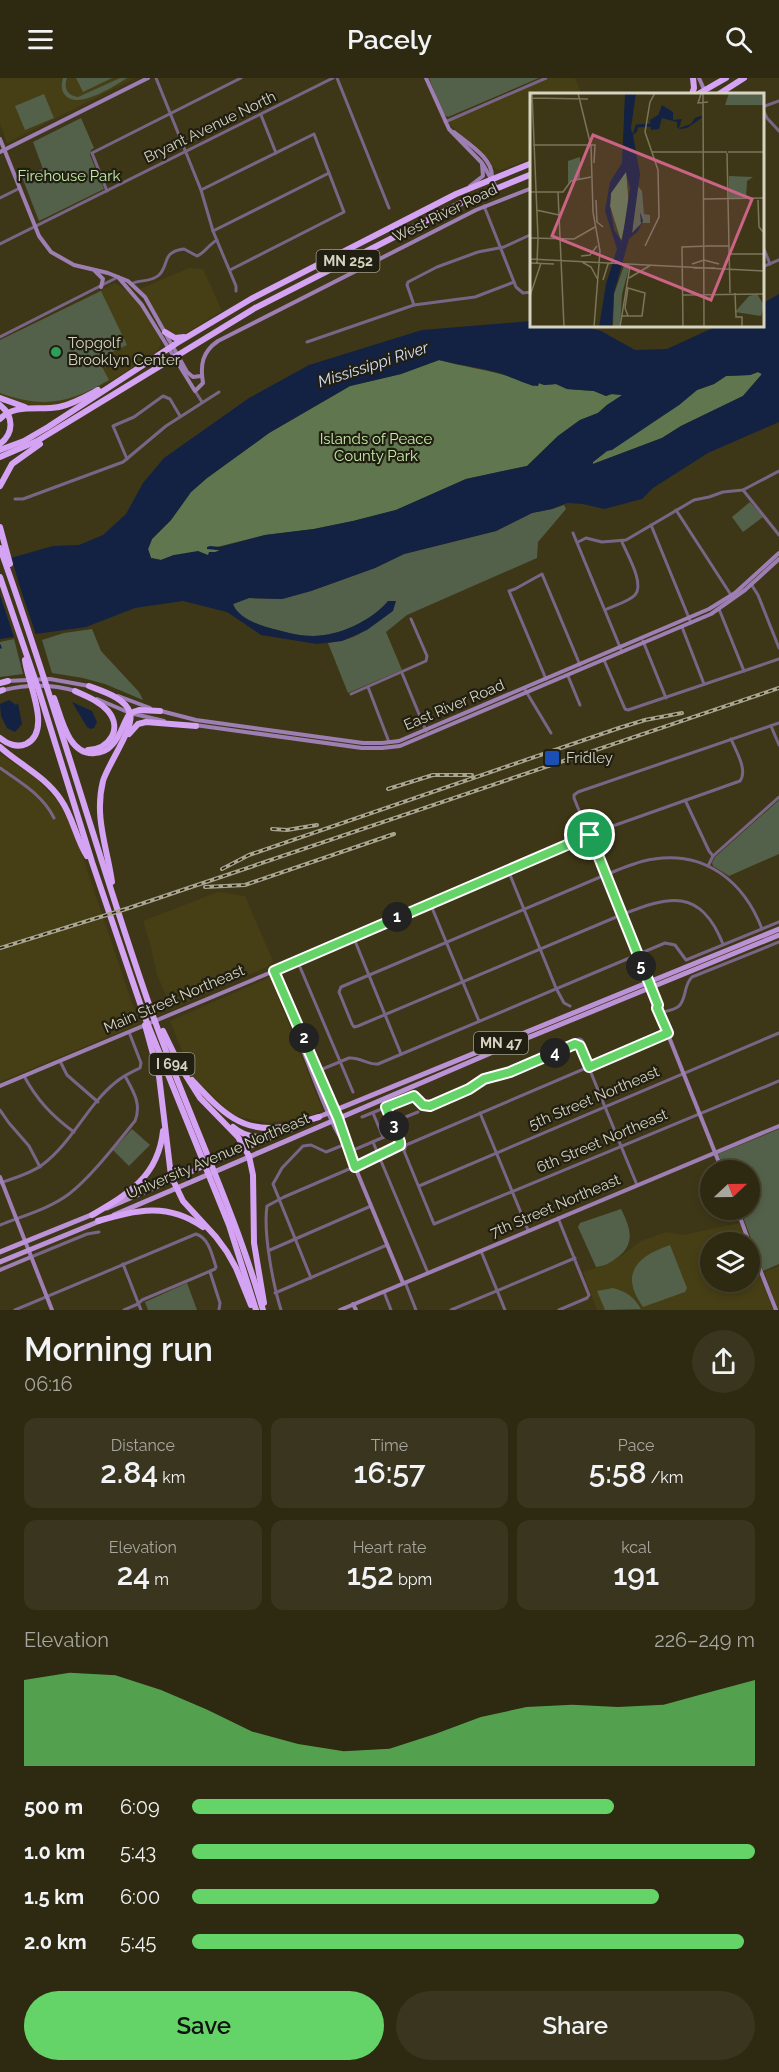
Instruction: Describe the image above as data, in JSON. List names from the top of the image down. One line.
{"streets":{"highway":["MN 252","I 694"],"main road":["MN 47","University Avenue Northeast"],"street":["Bryant Avenue North","West River Road","East River Road","Main Street Northeast","5th Street Northeast","6th Street Northeast","7th Street Northeast"]},"crossings":[["5th Street Northeast","6th Street Northeast"]],"water":["Mississippi River"],"parks":["Firehouse Park","Islands of Peace County Park"],"places":{"other":["Topgolf Brooklyn Center"],"transit":["Fridley"]},"north":"right","page":{"header":"Pacely","pins":["1","5","2","4","3"],"heading":["Morning run","06:16"],"stats":[["Distance","2.84 km"],["Time","16:57"],["Pace","5:58 /km"],["Elevation","24 m"],["Heart rate","152 bpm"],["kcal","191"]],"chart":["Elevation","226–249 m"],"list":[{"name":"500 m","note":"6:09"},{"name":"1.0 km","note":"5:43"},{"name":"1.5 km","note":"6:00"},{"name":"2.0 km","note":"5:45"}],"buttons":["Save","Share"]}}
